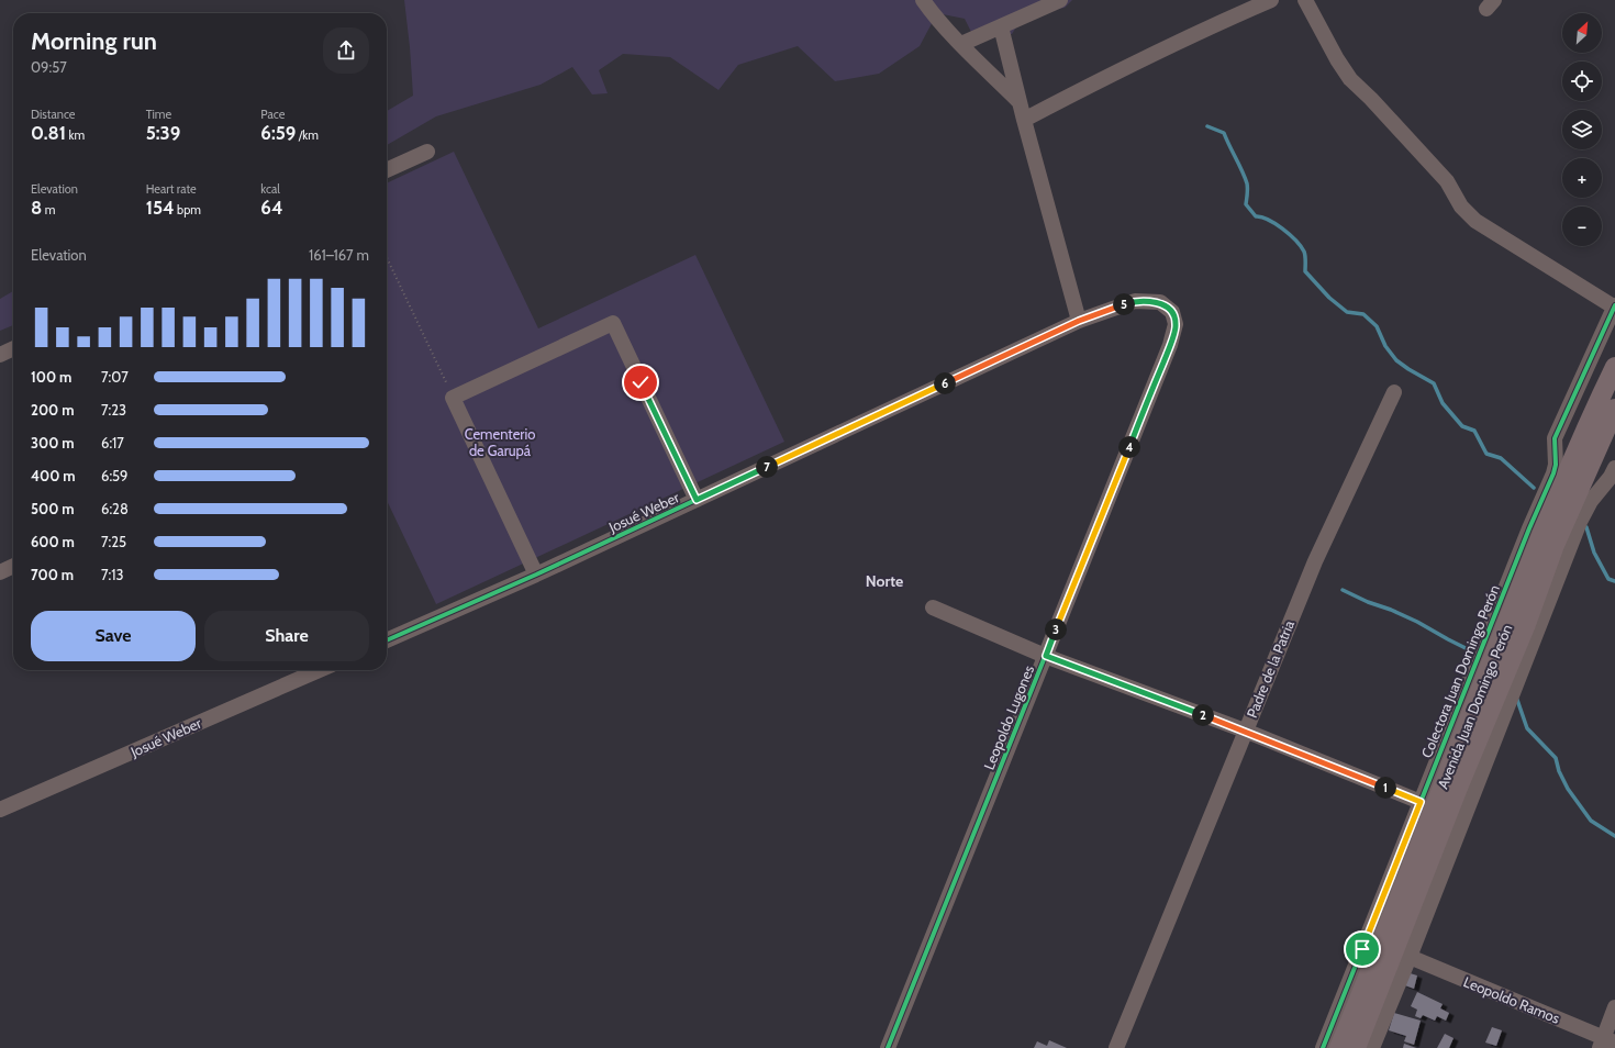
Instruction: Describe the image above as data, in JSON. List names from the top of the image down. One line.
{"streets":{"main road":["Avenida Juan Domingo Perón"],"street":["Josué Weber","Padre de la Patria","Colectora Juan Domingo Perón","Leopoldo Lugones","Leopoldo Ramos"]},"crossings":[["Josué Weber","Leopoldo Lugones"]],"districts":["Norte"],"parks":["Cementerio de Garupá"],"north":"top right","page":{"map_buttons":["+","−"],"heading":["Morning run","09:57"],"stats":[["Distance","0.81 km"],["Time","5:39"],["Pace","6:59 /km"],["Elevation","8 m"],["Heart rate","154 bpm"],["kcal","64"]],"chart":["Elevation","161–167 m"],"pins":["5","6","4","7","3","2","1"],"list":[{"name":"100 m","note":"7:07"},{"name":"200 m","note":"7:23"},{"name":"300 m","note":"6:17"},{"name":"400 m","note":"6:59"},{"name":"500 m","note":"6:28"},{"name":"600 m","note":"7:25"},{"name":"700 m","note":"7:13"}],"buttons":["Save","Share"]}}
